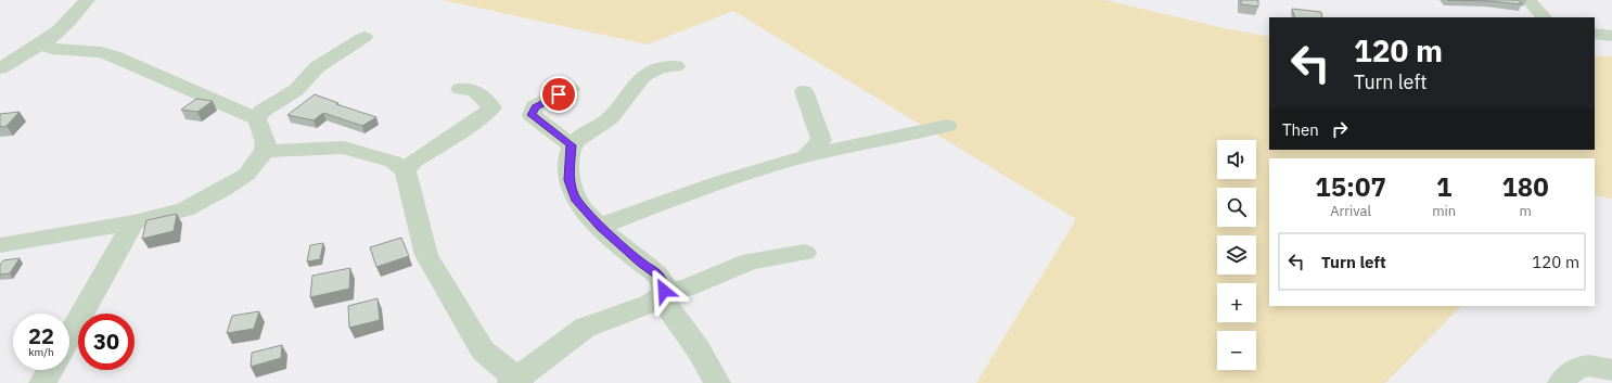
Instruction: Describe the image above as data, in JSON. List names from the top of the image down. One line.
{"page":{"turn":["120 m","Turn left"],"then":"Then","map_buttons":["+","−"],"eta":["15:07","Arrival","1","min","180","m"],"list":[{"name":"Turn left","value":"120 m"}],"speed":"22 km/h","limit":"30"}}
